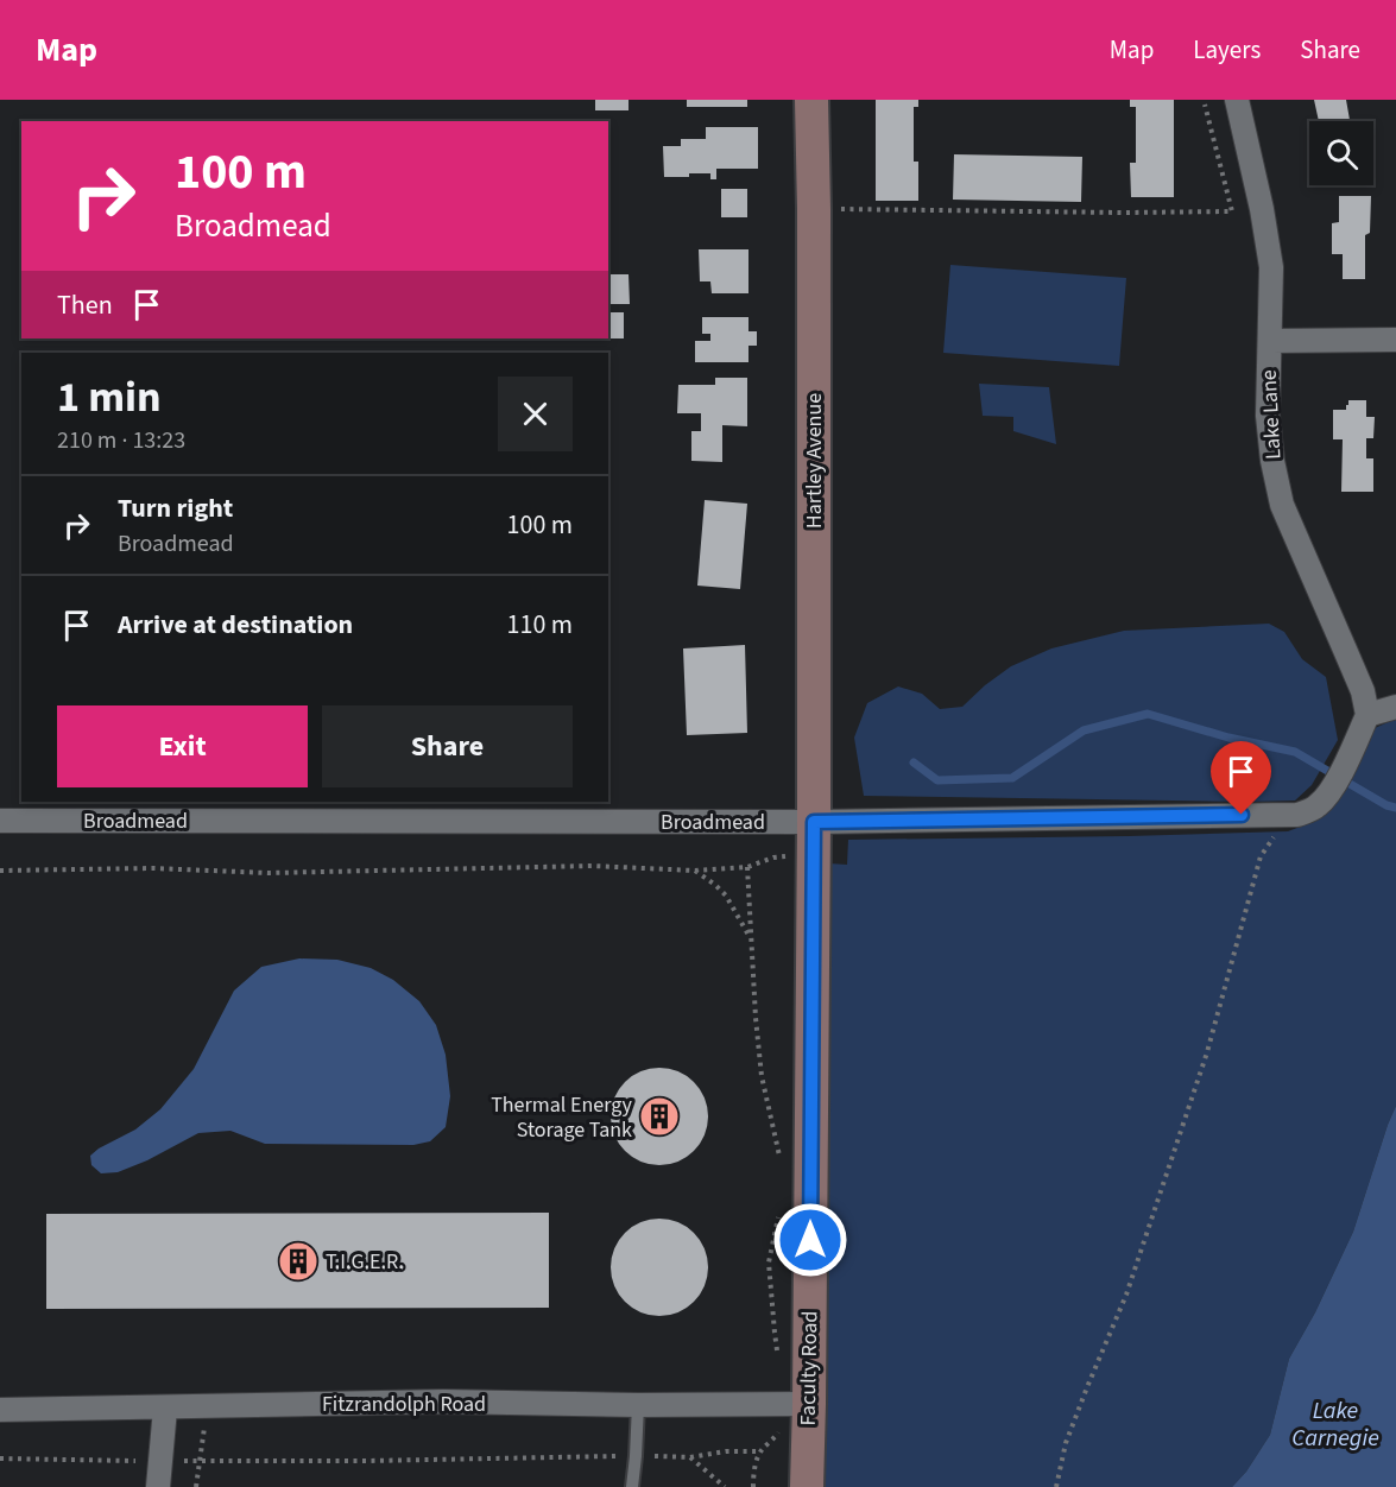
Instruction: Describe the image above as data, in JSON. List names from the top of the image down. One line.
{"streets":{"street":["Lake Lane","Hartley Avenue","Broadmead","Faculty Road","Fitzrandolph Road"]},"crossings":[["Hartley Avenue","Broadmead"],["Hartley Avenue","Faculty Road"],["Broadmead","Faculty Road"],["Faculty Road","Fitzrandolph Road"]],"water":["Lake Carnegie"],"places":{"building":["Thermal Energy Storage Tank","T.I.G.E.R."]},"page":{"header":"Map","nav":["Map","Layers","Share"],"turn":["100 m","Broadmead"],"then":"Then","heading":["1 min","210 m · 13:23"],"list":[{"name":"Turn right","note":"Broadmead","value":"100 m"},{"name":"Arrive at destination","value":"110 m"}],"buttons":["Exit","Share"]}}
